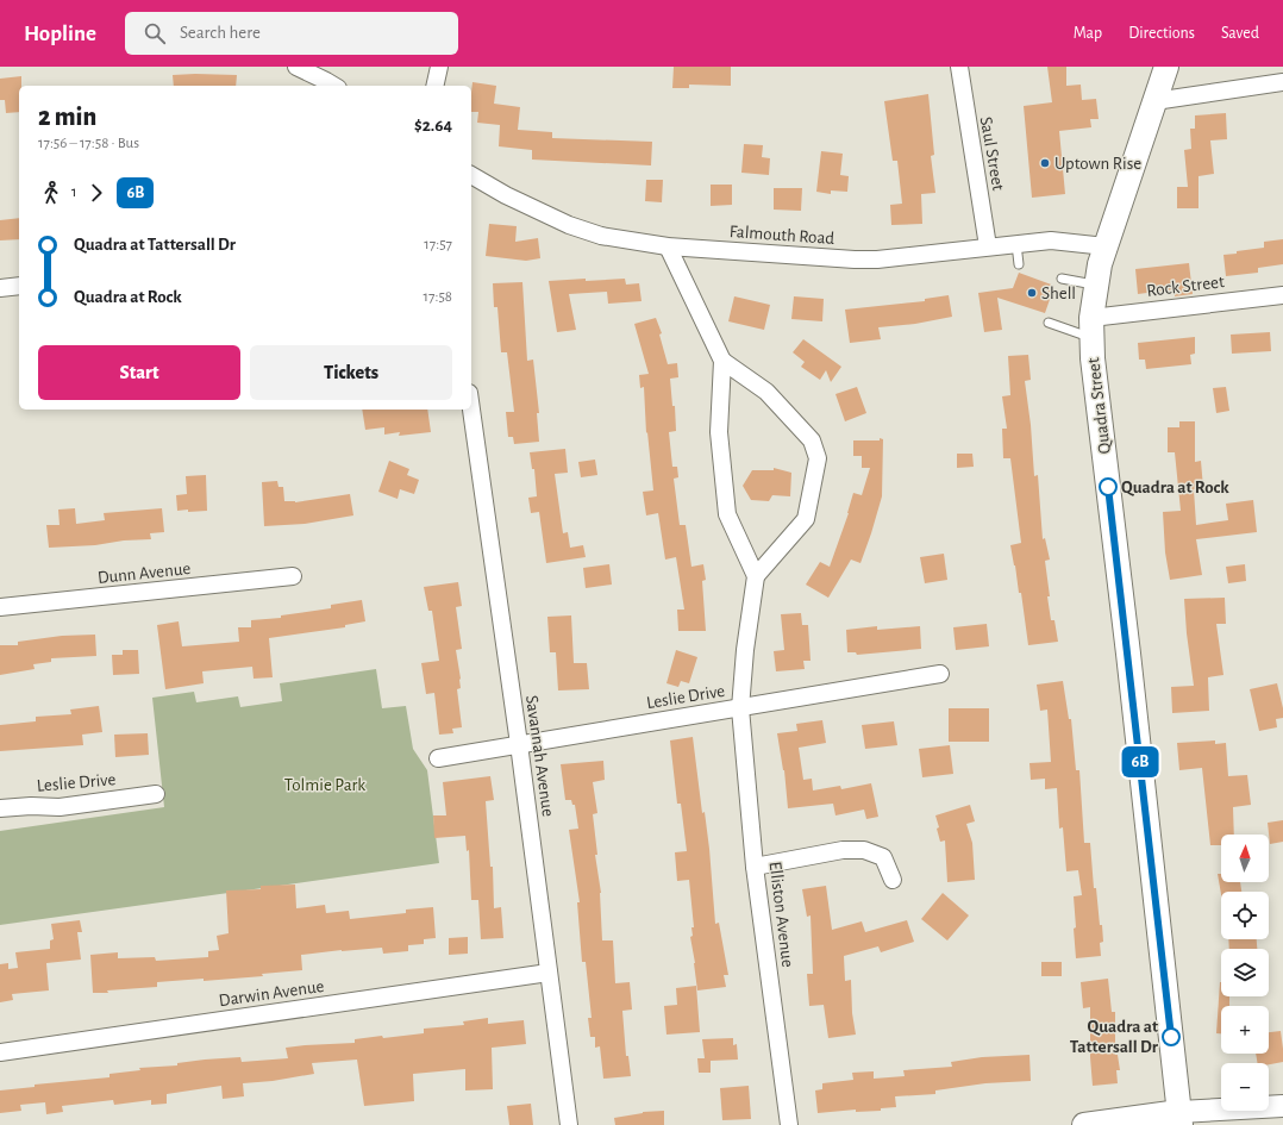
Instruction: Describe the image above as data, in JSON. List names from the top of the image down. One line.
{"streets":{"main road":["Quadra Street"],"street":["Saul Street","Falmouth Road","Rock Street","Dunn Avenue","Leslie Drive","Savannah Avenue","Elliston Avenue","Darwin Avenue"]},"crossings":[["Saul Street","Falmouth Road"],["Falmouth Road","Quadra Street"],["Rock Street","Quadra Street"],["Leslie Drive","Savannah Avenue"],["Leslie Drive","Elliston Avenue"],["Savannah Avenue","Darwin Avenue"]],"parks":["Tolmie Park"],"places":["Uptown Rise","Shell","Quadra at Rock","Quadra at Tattersall Dr"],"lines":["bus line 6B"],"north":"top","page":{"header":"Hopline","search":"Search here","nav":["Map","Directions","Saved"],"on_map":"6B","heading":["2 min","17:56 – 17:58 · Bus","$2.64"],"legs":["1","6B"],"list":[{"name":"Quadra at Tattersall Dr","value":"17:57"},{"name":"Quadra at Rock","value":"17:58"}],"buttons":["Start","Tickets"],"map_buttons":["+","−"]}}
